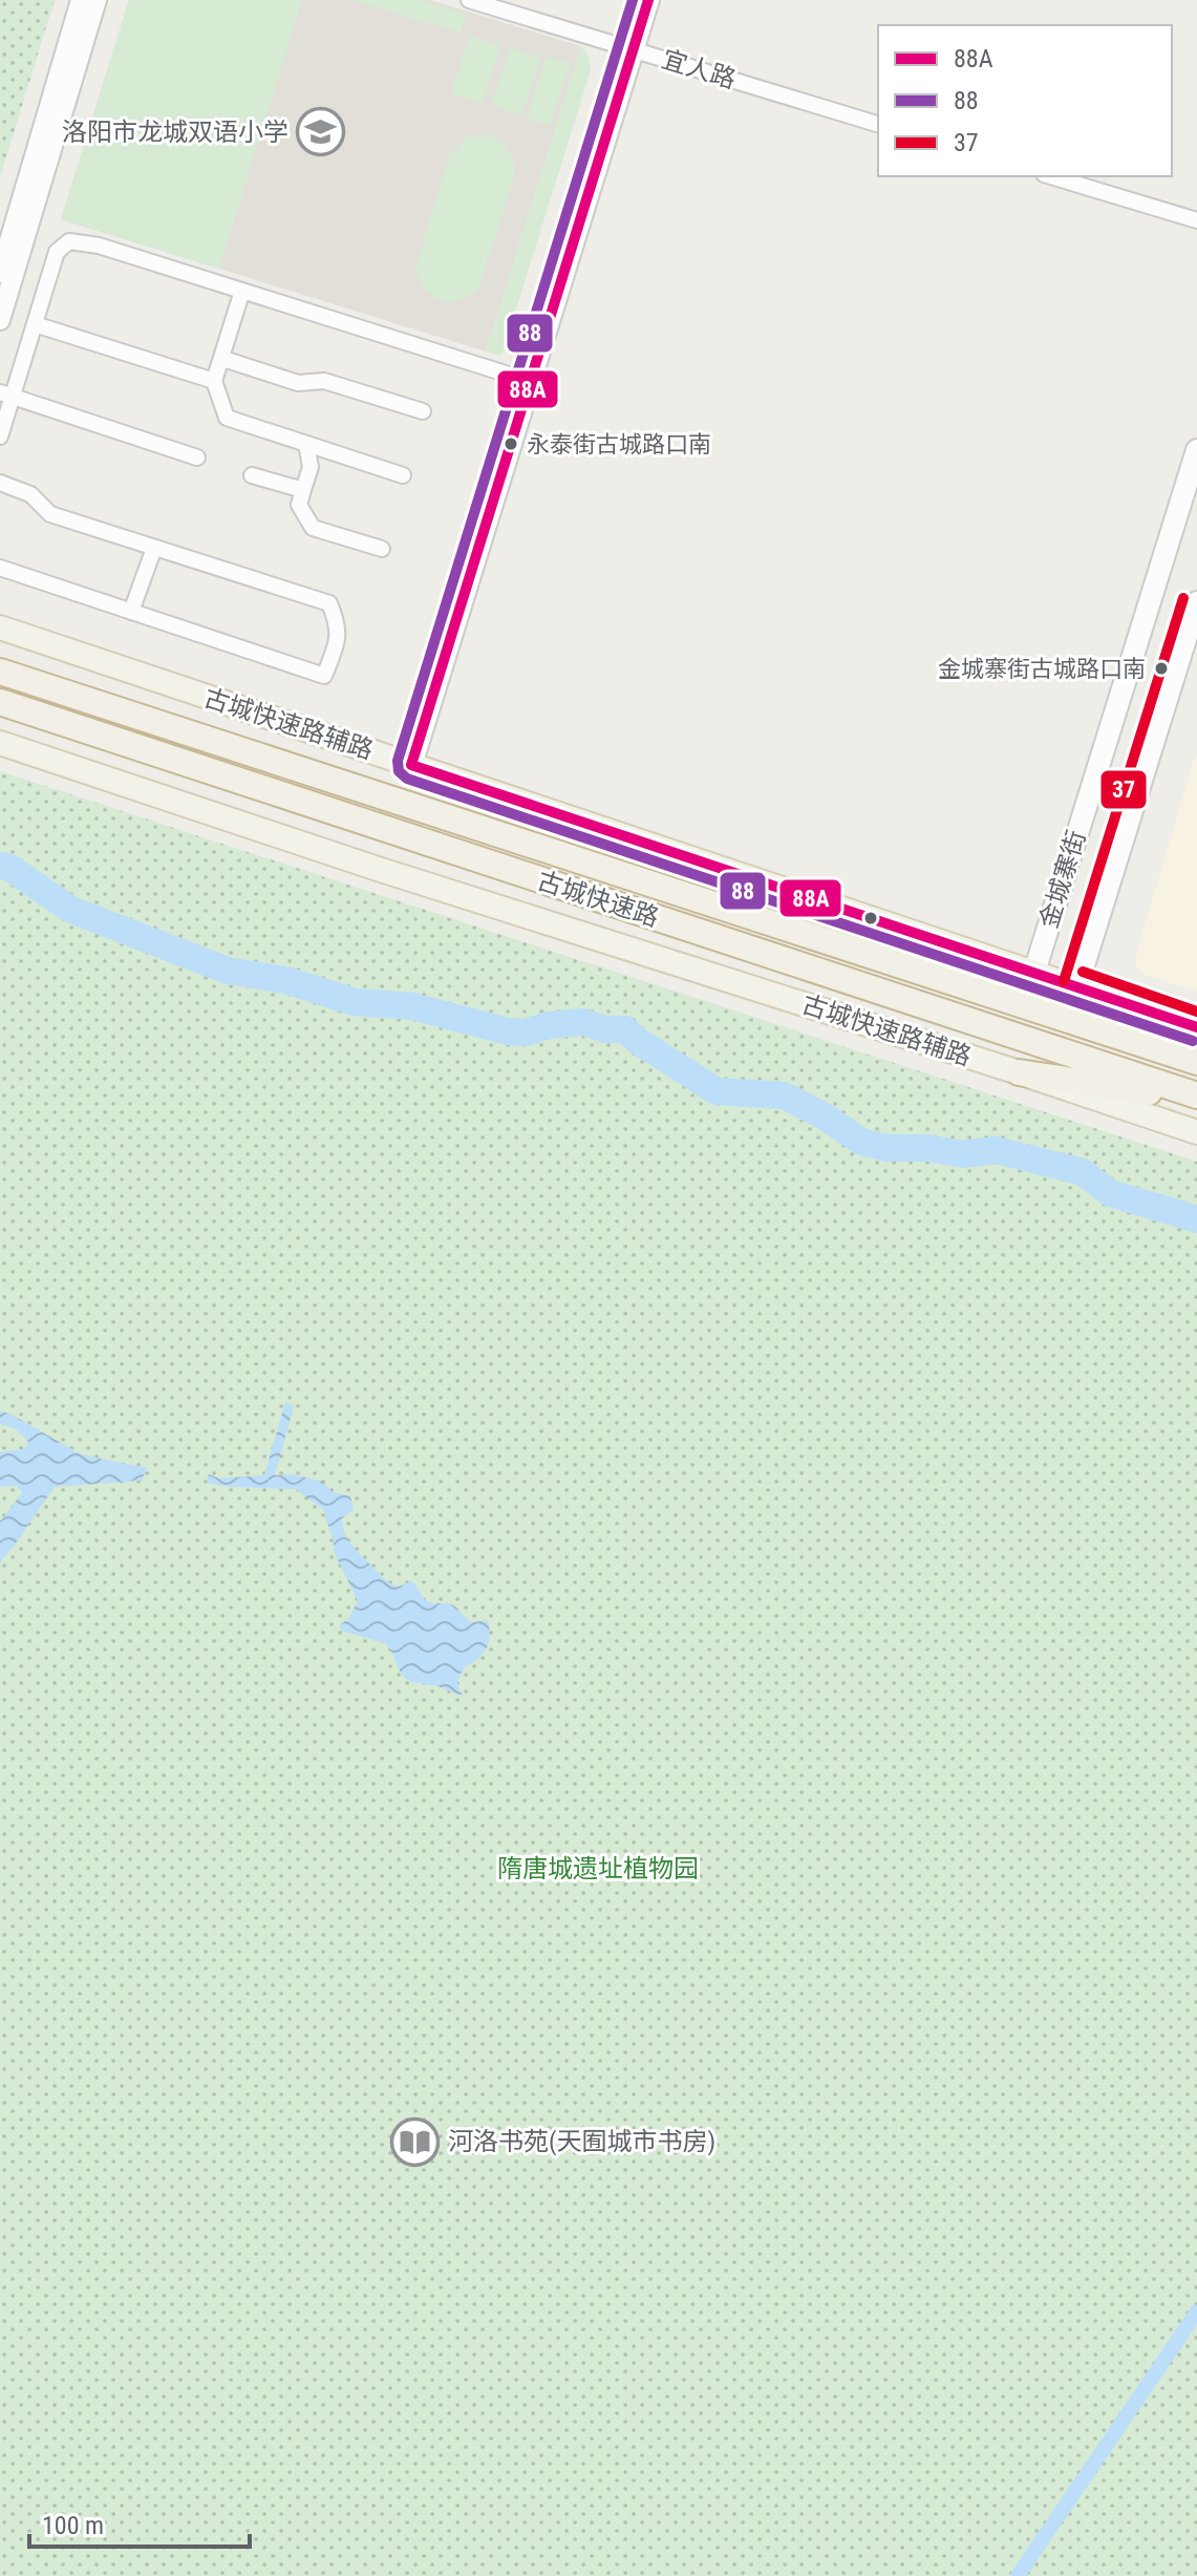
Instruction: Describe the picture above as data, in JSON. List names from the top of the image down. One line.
{"streets":{"highway":["古城快速路"],"main road":["古城快速路辅路","金城寨街"],"street":["宜人路"]},"crossings":[["古城快速路辅路","金城寨街"]],"parks":["隋唐城遗址植物园"],"places":{"school or university":["洛阳市龙城双语小学"],"other":["永泰街古城路口南","金城寨街古城路口南"],"library":["河洛书苑(天囿城市书房)"]},"lines":["transit line 88A","transit line 88","transit line 37"],"legend":["88A","88","37"],"scale_bar":"100 m"}
